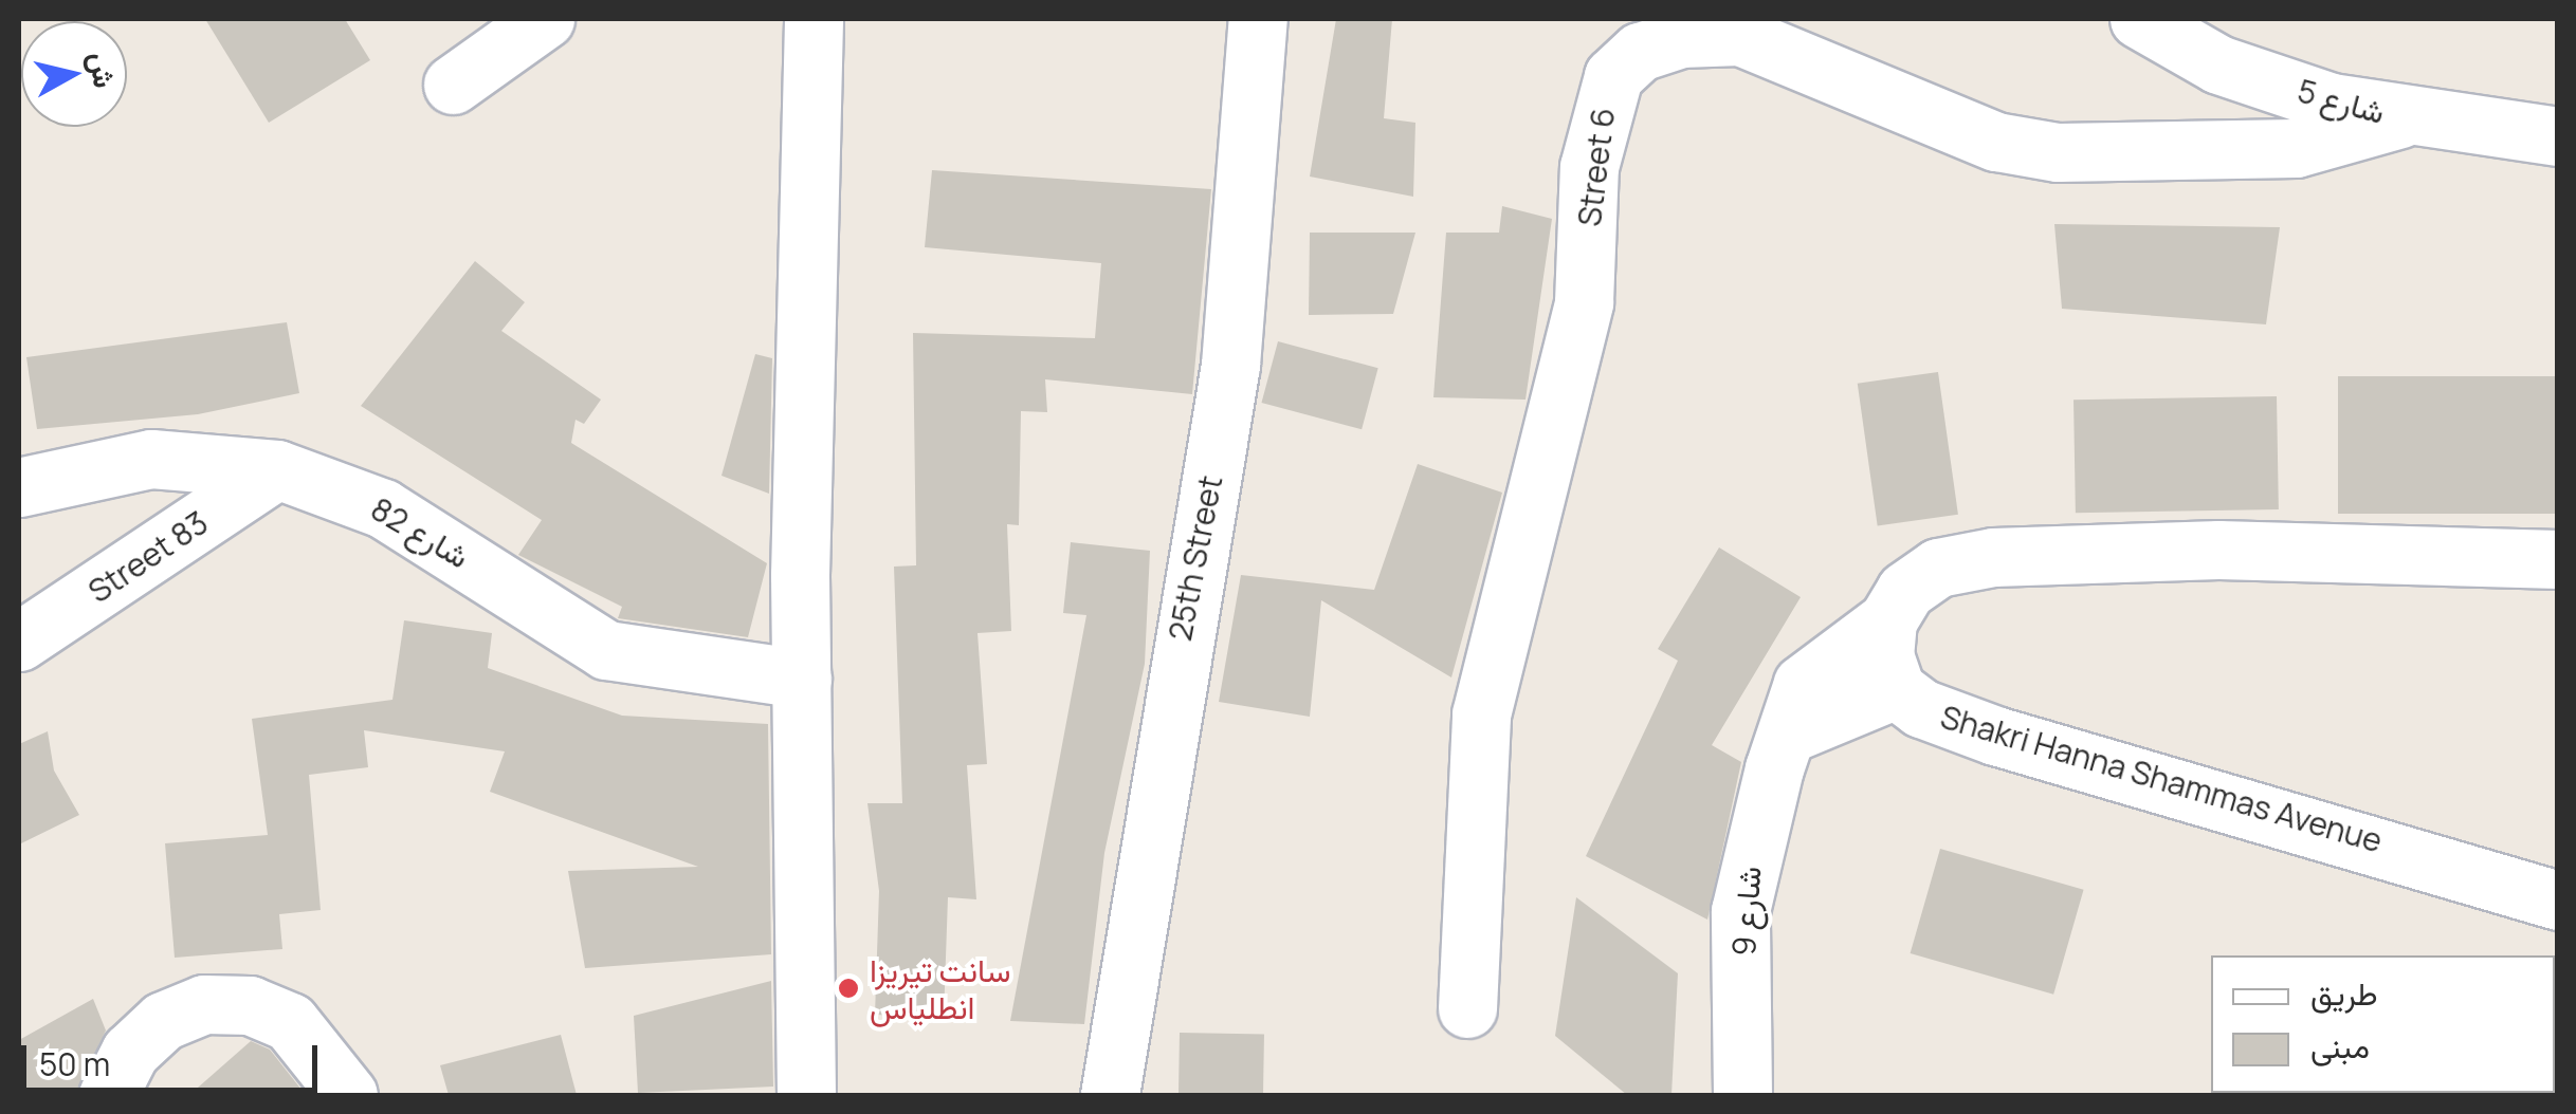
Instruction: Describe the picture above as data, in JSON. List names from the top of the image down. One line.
{"streets":{"street":["شارع 5","Street 6","شارع 82","Street 83","25th Street","Shakri Hanna Shammas Avenue","شارع 9"]},"crossings":[["شارع 5","Street 6"],["شارع 82","Street 83"]],"places":["سانت تيريزا انطلياس"],"legend":["طريق","مبنى"],"scale_bar":"50 m","north":"right"}
